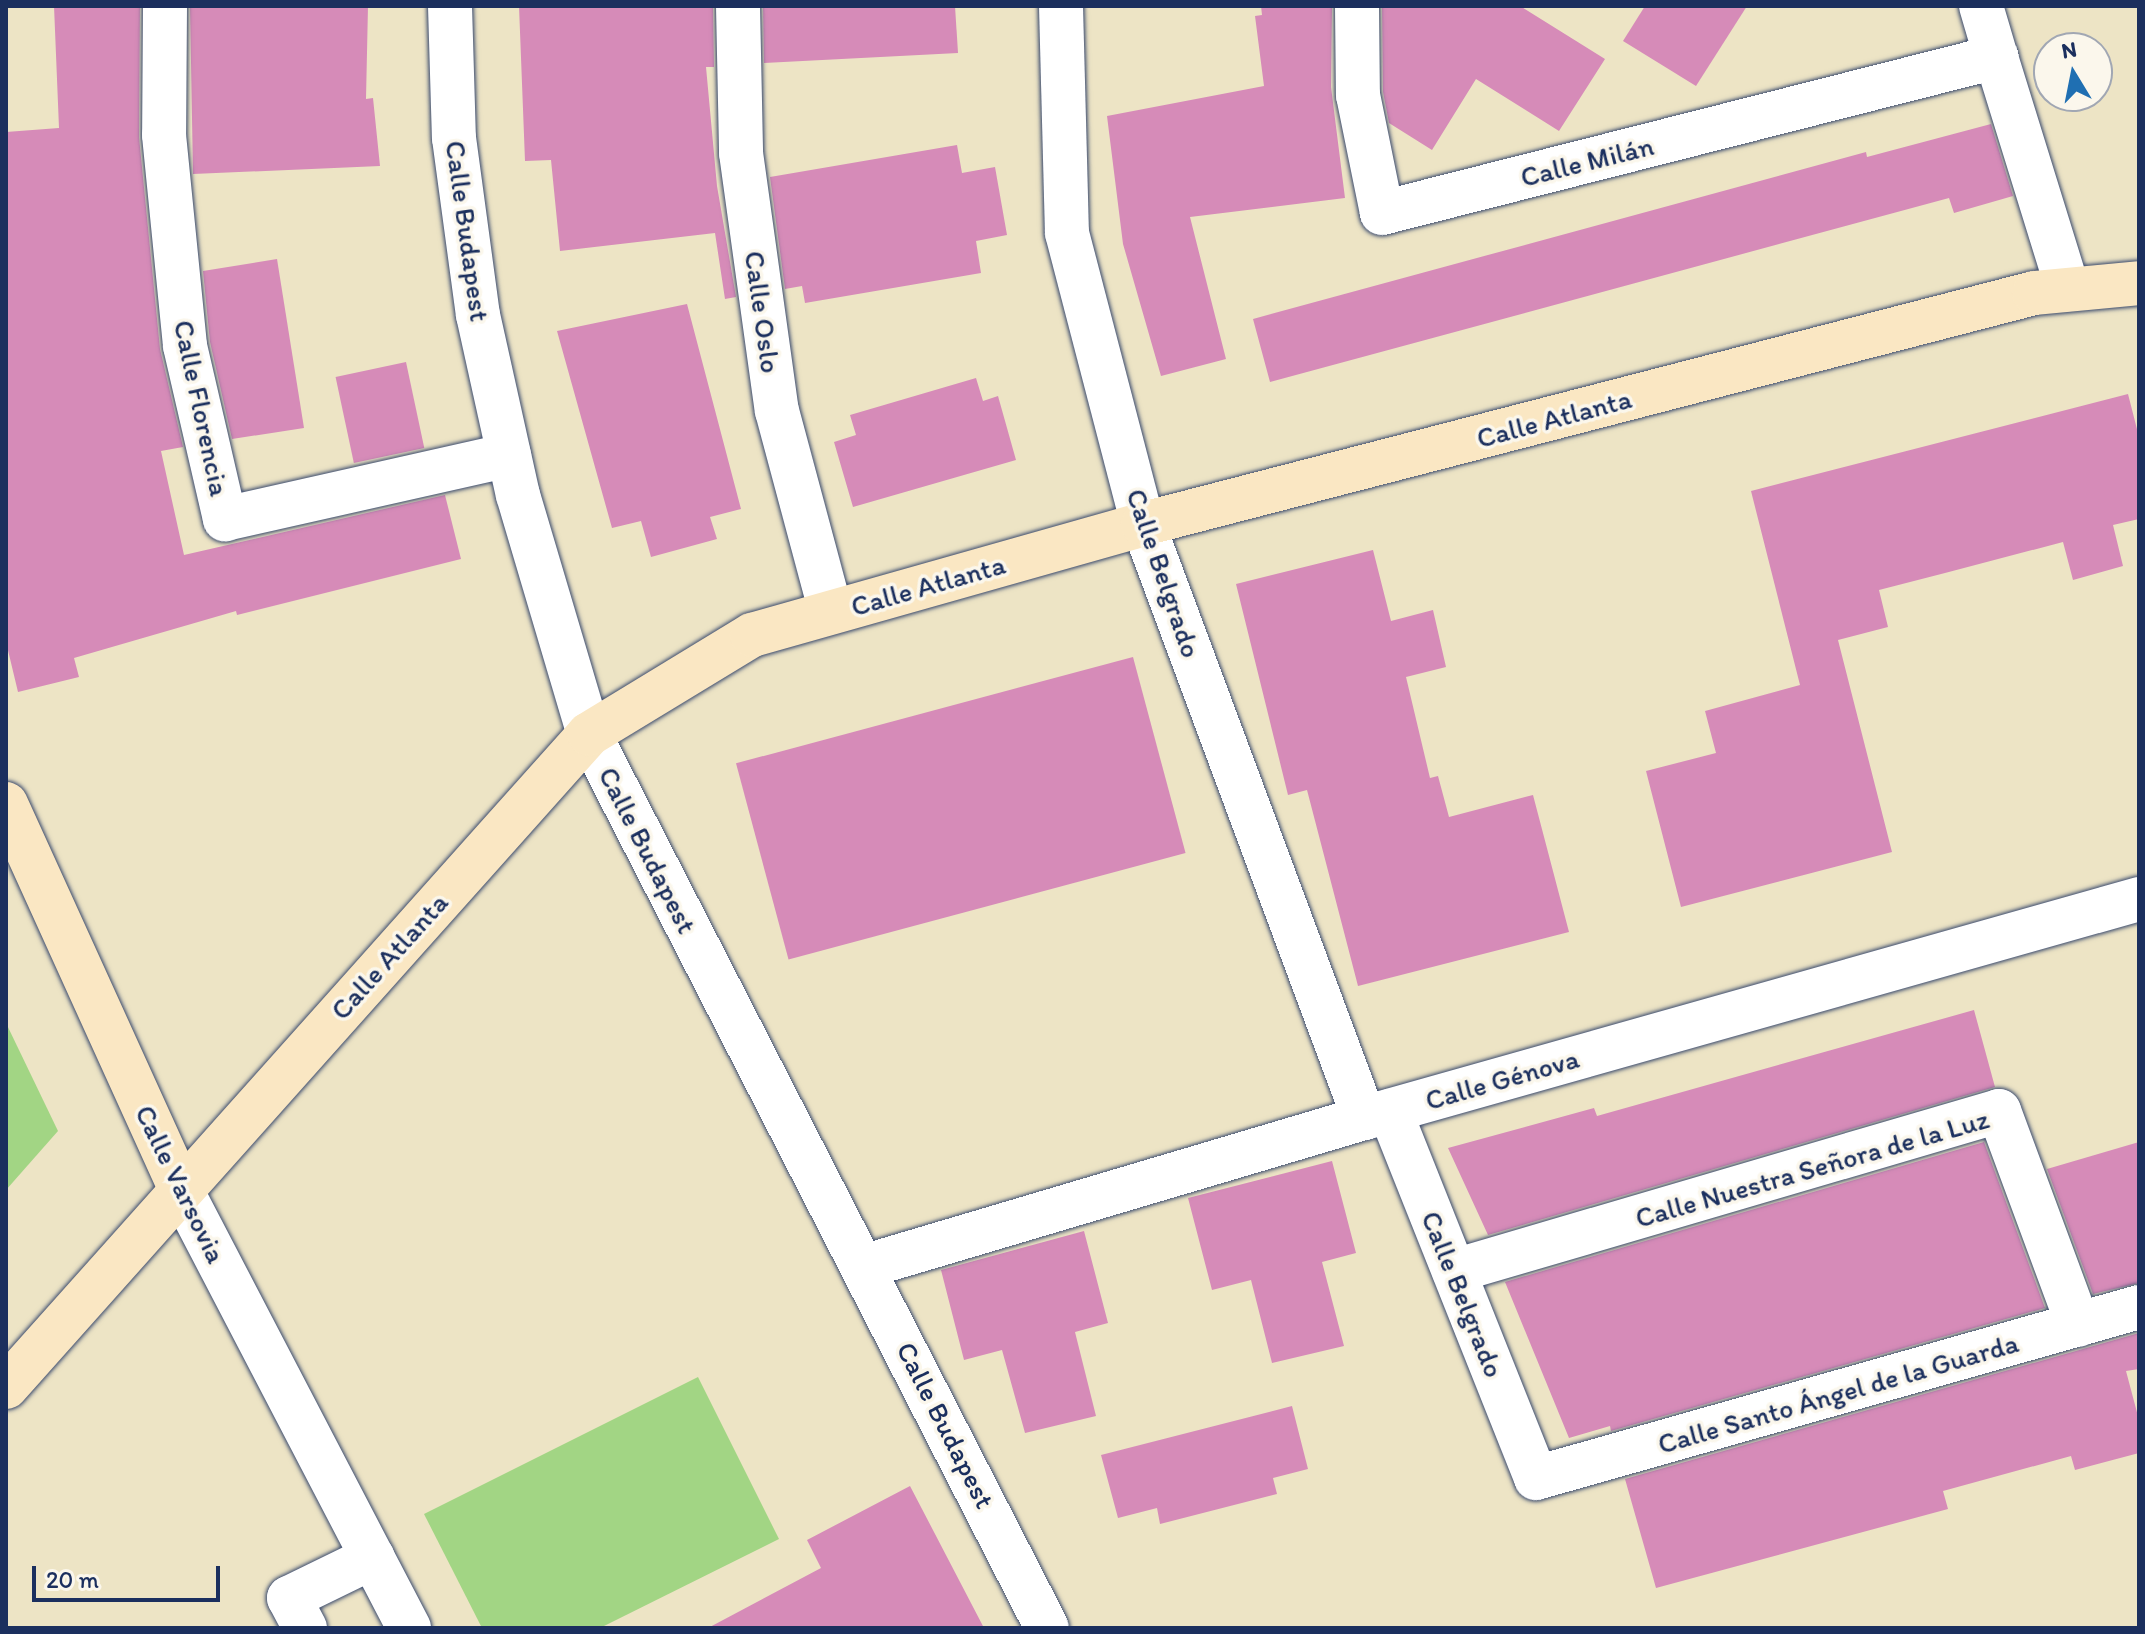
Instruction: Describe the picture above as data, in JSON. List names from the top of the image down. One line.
{"streets":{"street":["Calle Milán","Calle Budapest","Calle Oslo","Calle Florencia","Calle Atlanta","Calle Belgrado","Calle Génova","Calle Nuestra Señora de la Luz","Calle Varsovia","Calle Santo Ángel de la Guarda"]},"crossings":[["Calle Budapest","Calle Florencia"],["Calle Budapest","Calle Atlanta"],["Calle Budapest","Calle Génova"],["Calle Oslo","Calle Atlanta"],["Calle Atlanta","Calle Belgrado"],["Calle Atlanta","Calle Varsovia"],["Calle Belgrado","Calle Génova"],["Calle Belgrado","Calle Nuestra Señora de la Luz"],["Calle Belgrado","Calle Santo Ángel de la Guarda"],["Calle Nuestra Señora de la Luz","Calle Santo Ángel de la Guarda"]],"scale_bar":"20 m","north":"top"}
